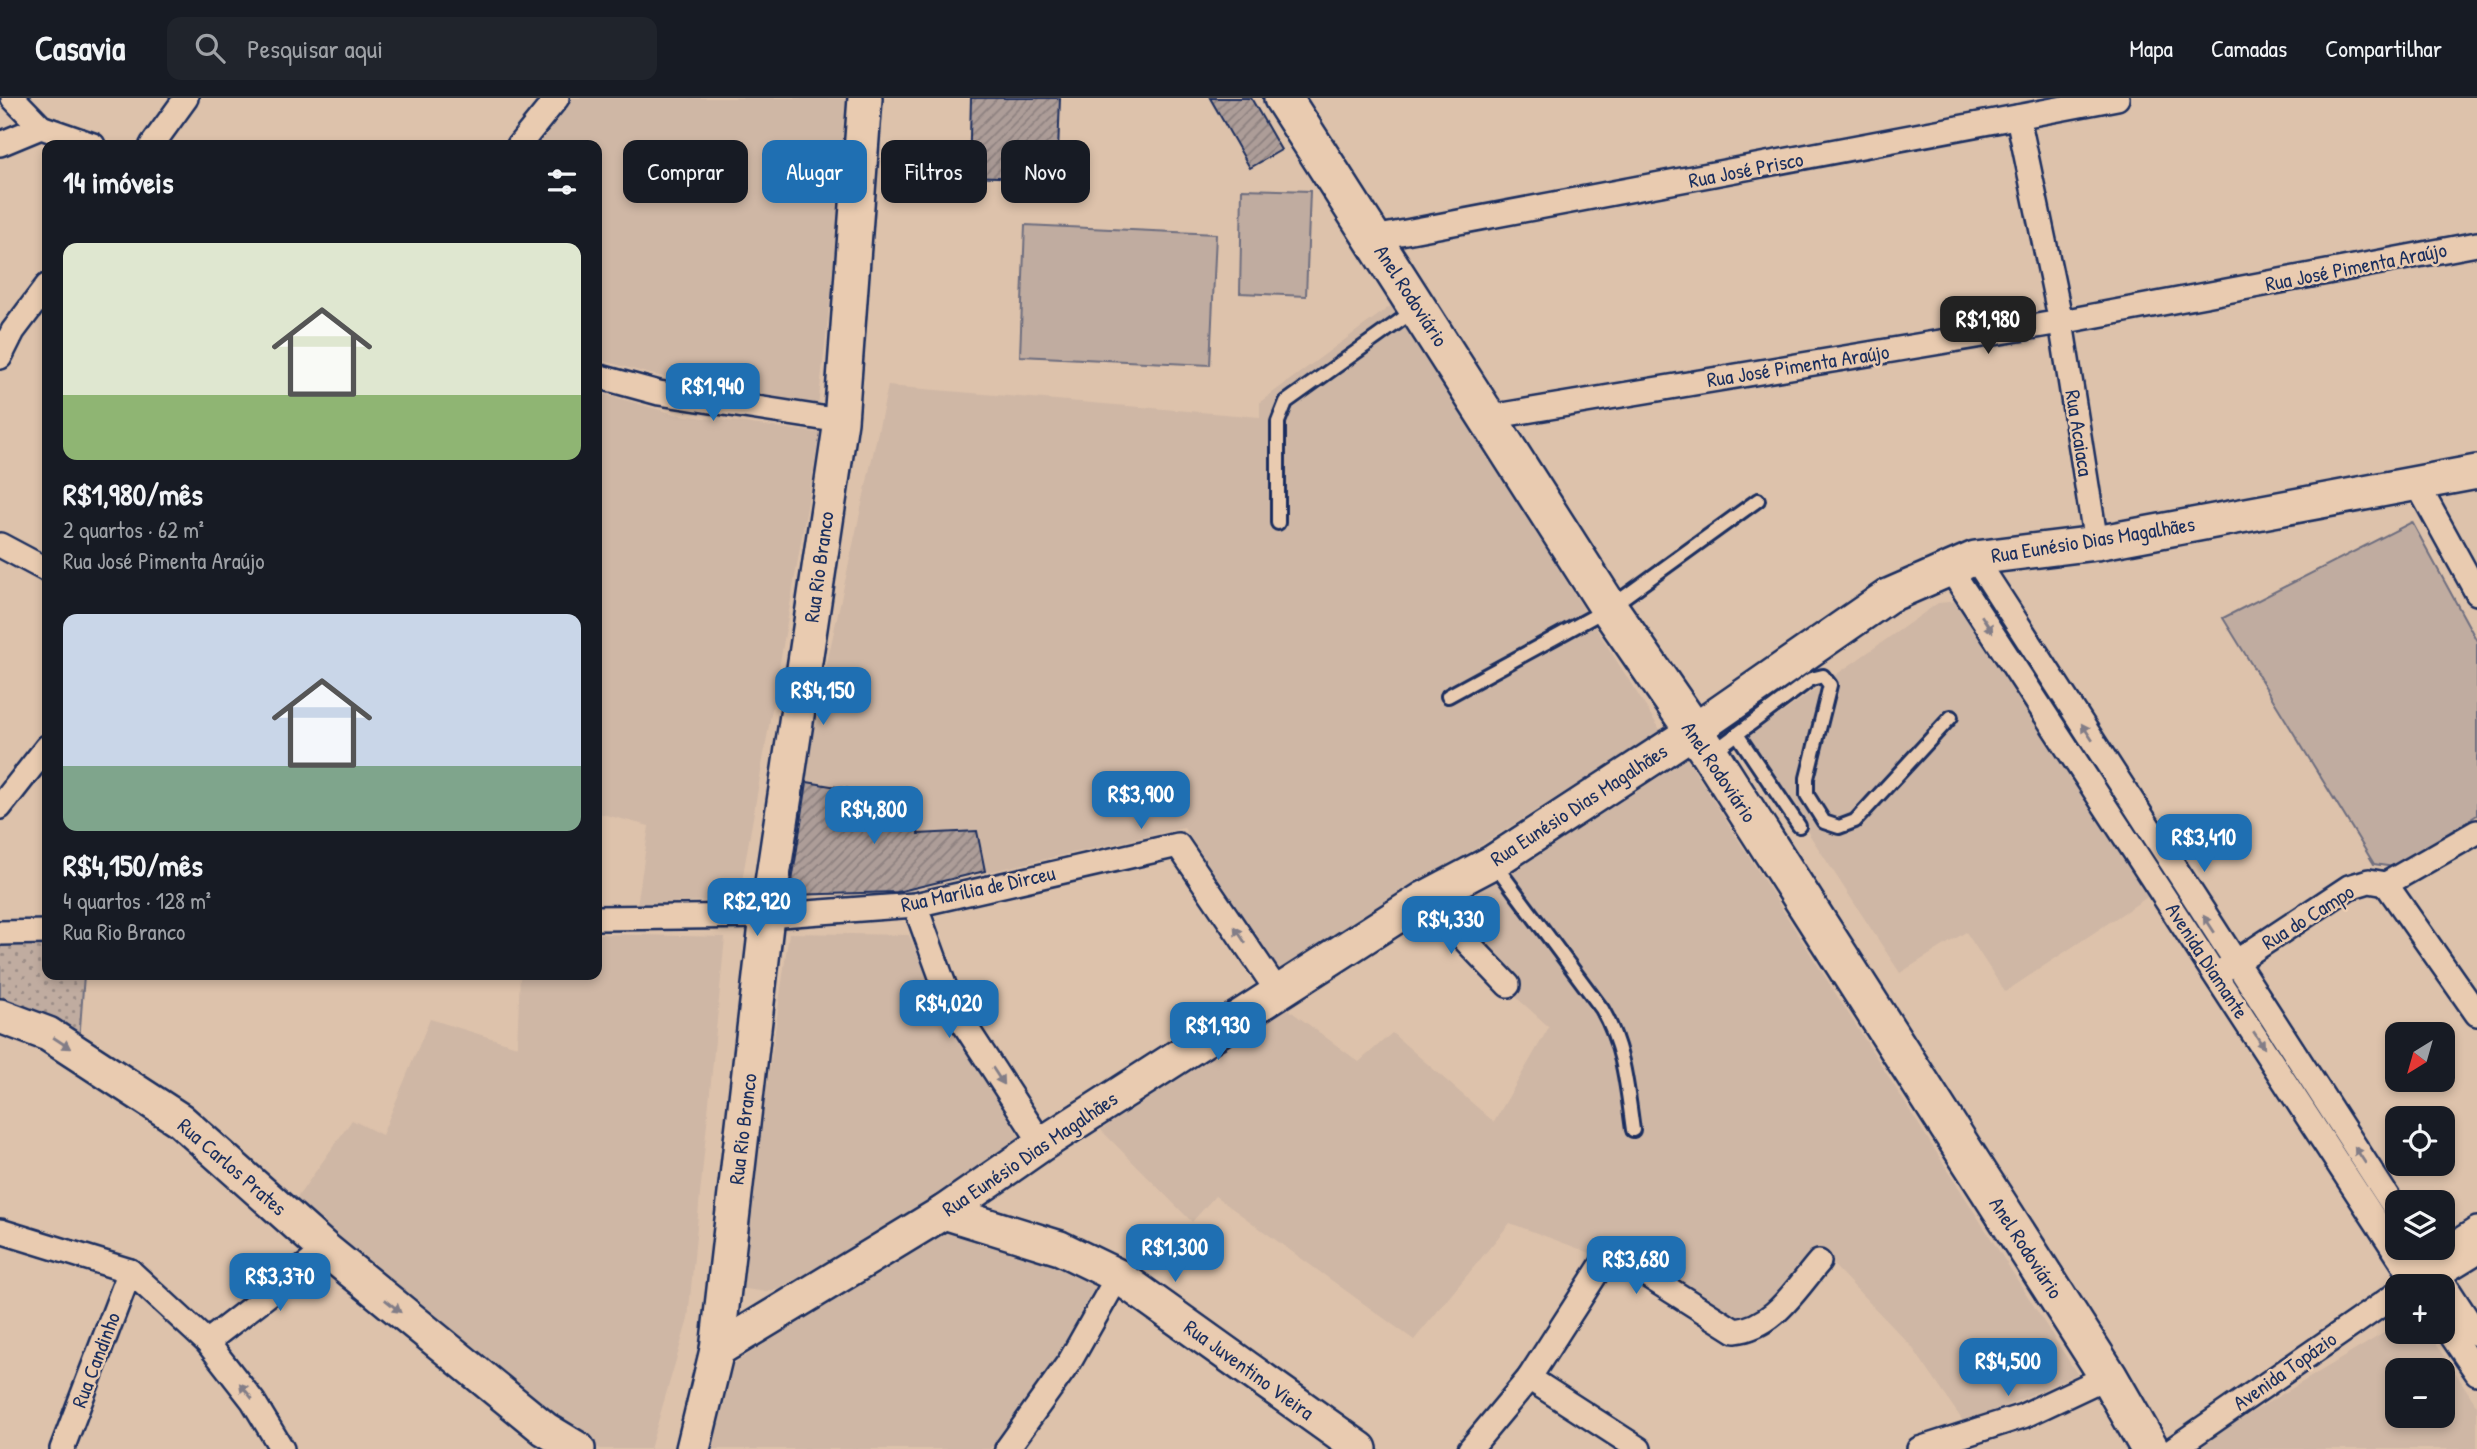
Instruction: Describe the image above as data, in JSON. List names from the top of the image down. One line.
{"streets":{"main road":["Anel Rodoviário","Rua Eunésio Dias Magalhães","Rua Rio Branco","Rua Carlos Prates","Rua Juventino Vieira"],"street":["Rua José Prisco","Rua José Pimenta Araújo","Rua Acaiaca","Rua Marília de Dirceu","Rua do Campo","Avenida Diamante","Rua Candinho","Avenida Topázio"]},"crossings":[["Rua José Prisco","Anel Rodoviário"],["Rua José Prisco","Rua Acaiaca"],["Rua José Pimenta Araújo","Anel Rodoviário"],["Rua José Pimenta Araújo","Rua Acaiaca"],["Anel Rodoviário","Rua Eunésio Dias Magalhães"],["Rua Acaiaca","Rua Eunésio Dias Magalhães"],["Rua Eunésio Dias Magalhães","Rua Rio Branco"],["Rua Eunésio Dias Magalhães","Rua Marília de Dirceu"],["Rua Eunésio Dias Magalhães","Avenida Diamante"],["Rua Eunésio Dias Magalhães","Rua Juventino Vieira"],["Rua Rio Branco","Rua Marília de Dirceu"],["Rua do Campo","Avenida Diamante"]],"one_way":["Rua Marília de Dirceu","Rua Carlos Prates"],"north":"bottom left","page":{"header":"Casavia","search":"Pesquisar aqui","nav":["Mapa","Camadas","Compartilhar"],"chip":["Comprar","Alugar","Filtros","Novo"],"heading":"14 imóveis","list":[{"name":"R$1,980/mês","note":"2 quartos · 62 m² · Rua José Pimenta Araújo"},{"name":"R$4,150/mês","note":"4 quartos · 128 m² · Rua Rio Branco"}],"price":["R$1,980","R$1,940","R$4,150","R$3,900","R$4,800","R$3,410","R$2,920","R$4,330","R$4,020","R$1,930","R$1,300","R$3,680","R$3,370","R$4,500"],"map_buttons":["+","−"]}}
